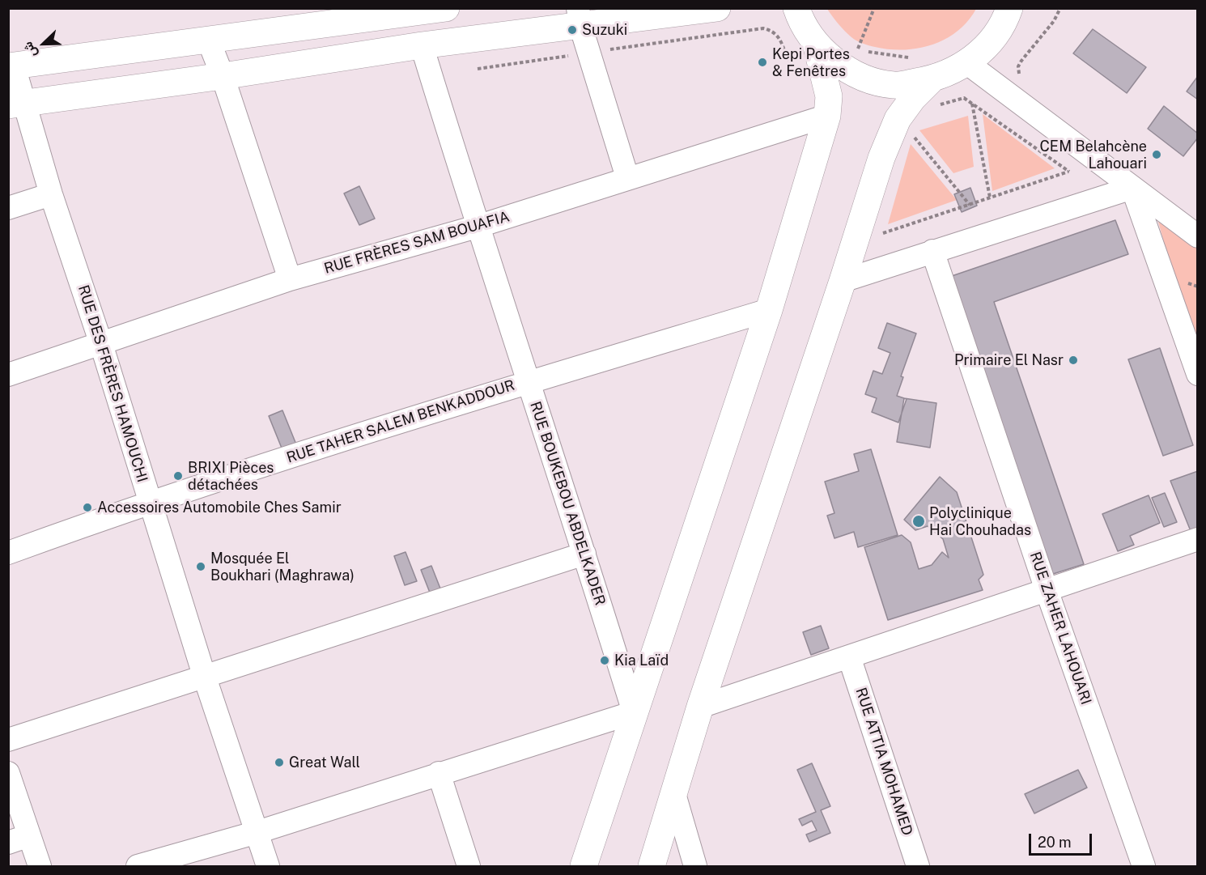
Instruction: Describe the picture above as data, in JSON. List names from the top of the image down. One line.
{"streets":{"street":["RUE FRÈRES SAM BOUAFIA","RUE DES FRÈRES HAMOUCHI","RUE TAHER SALEM BENKADDOUR","RUE BOUKEBOU ABDELKADER","RUE ZAHER LAHOUARI","RUE ATTIA MOHAMED"]},"crossings":[["RUE FRÈRES SAM BOUAFIA","RUE DES FRÈRES HAMOUCHI"],["RUE FRÈRES SAM BOUAFIA","RUE BOUKEBOU ABDELKADER"],["RUE DES FRÈRES HAMOUCHI","RUE TAHER SALEM BENKADDOUR"],["RUE TAHER SALEM BENKADDOUR","RUE BOUKEBOU ABDELKADER"]],"places":["Suzuki","Kepi Portes & Fenêtres","CEM Belahcène Lahouari","Primaire El Nasr","BRIXI Pièces détachées","Accessoires Automobile Ches Samir","Polyclinique Hai Chouhadas","Mosquée El Boukhari (Maghrawa)","Kia Laïd","Great Wall"],"scale_bar":"20 m","north":"bottom left"}
